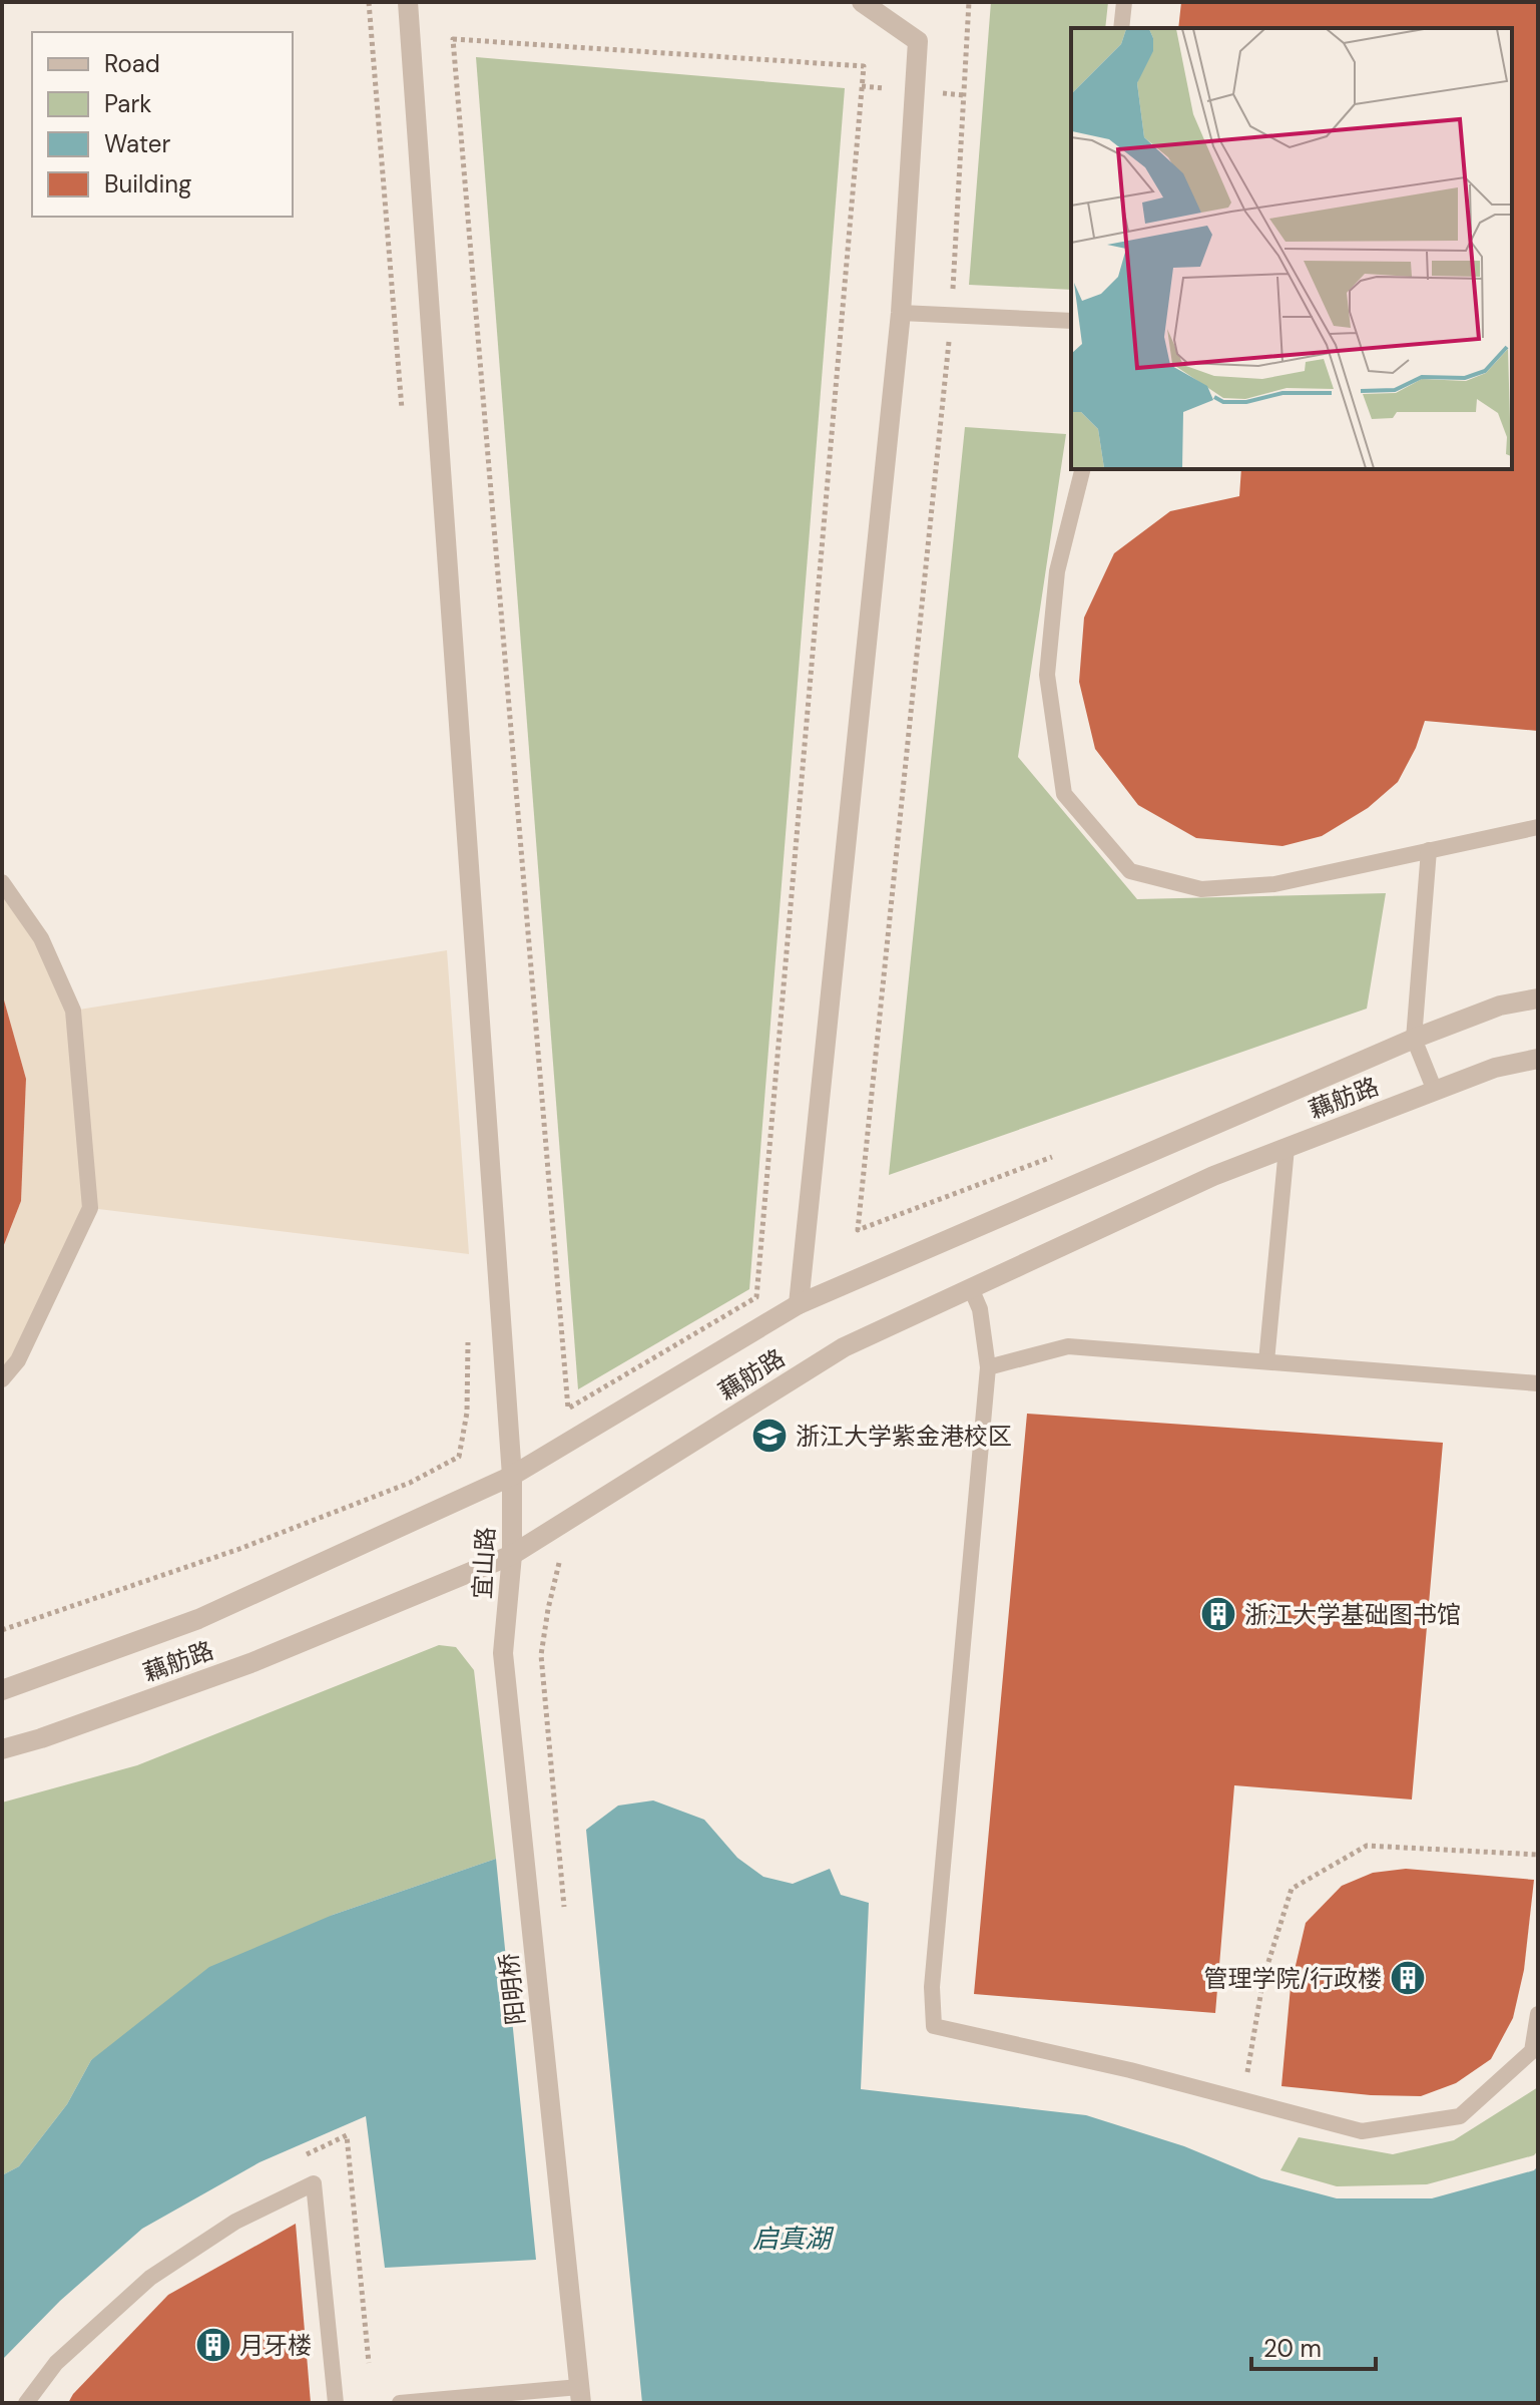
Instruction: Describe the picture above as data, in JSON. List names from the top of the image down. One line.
{"streets":{"street":["藕舫路","宜山路","阳明桥"]},"crossings":[["藕舫路","宜山路"],["宜山路","阳明桥"]],"water":["启真湖"],"places":{"school or university":["浙江大学紫金港校区"],"building":["浙江大学基础图书馆","管理学院/行政楼","月牙楼"]},"legend":["Road","Park","Water","Building"],"scale_bar":"20 m"}
